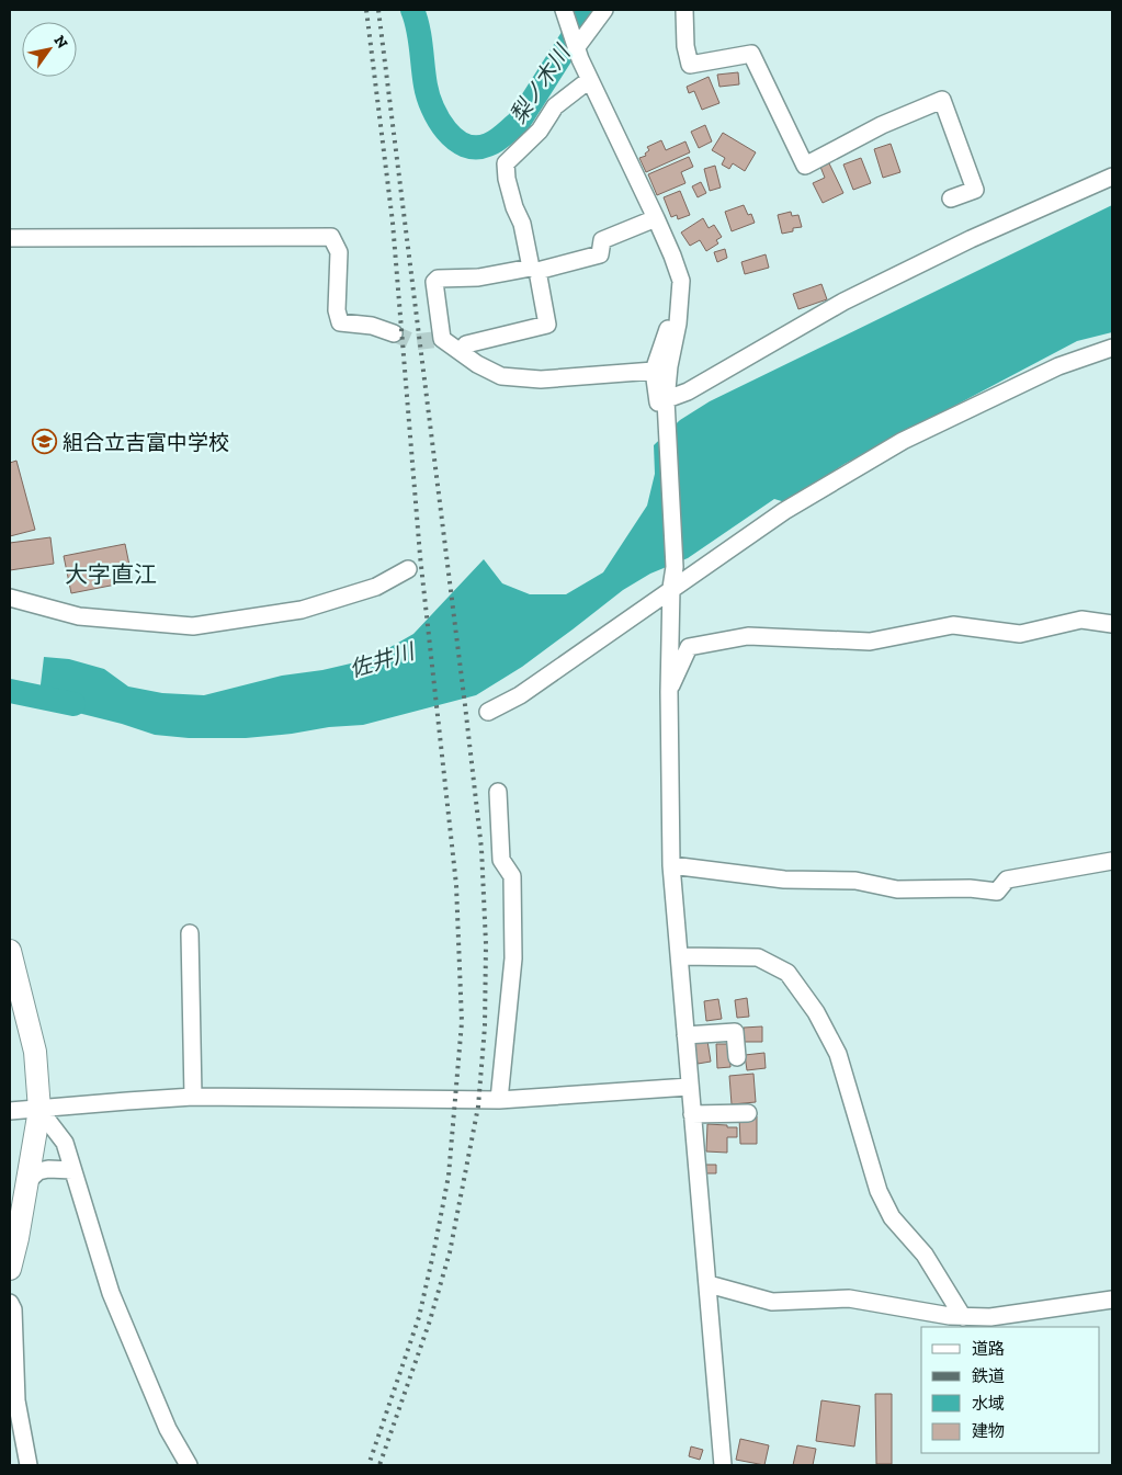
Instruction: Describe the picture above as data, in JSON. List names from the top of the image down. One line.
{"districts":["大字直江"],"water":["梨ノ木川","佐井川"],"places":{"school or university":["組合立吉富中学校"]},"legend":["道路","鉄道","水域","建物"],"north":"top right"}
